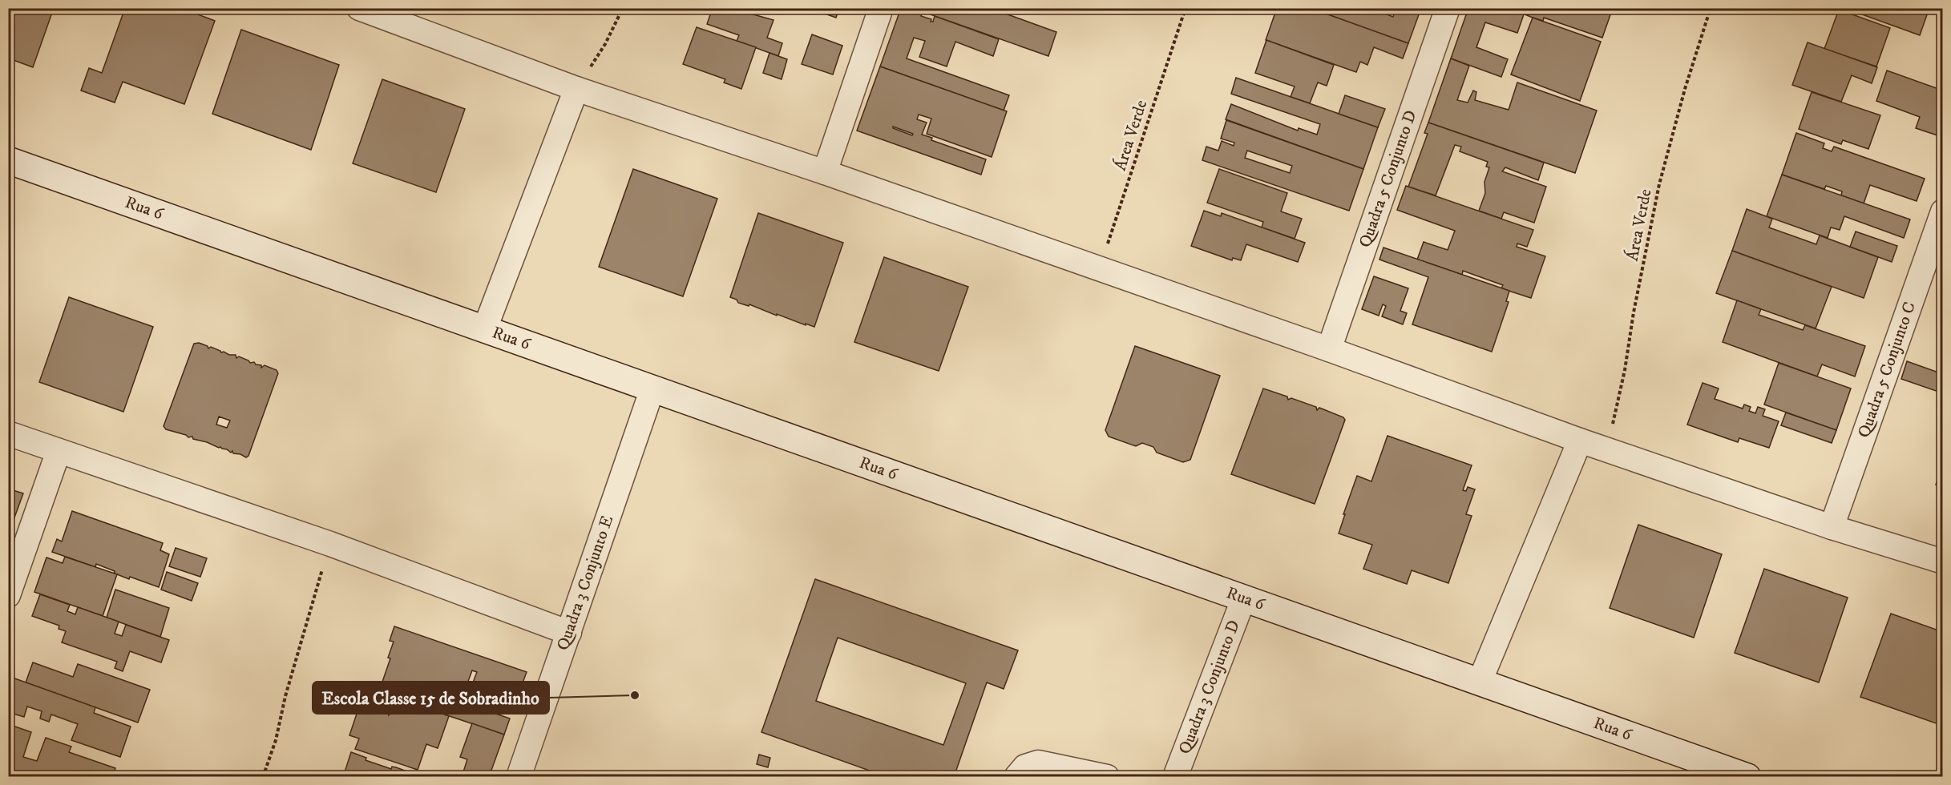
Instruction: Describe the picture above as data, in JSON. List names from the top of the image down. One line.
{"streets":{"street":["Quadra 5 Conjunto D","Rua 6","Quadra 5 Conjunto C","Quadra 3 Conjunto E","Quadra 3 Conjunto D"],"path":["Área Verde"]},"crossings":[["Rua 6","Quadra 3 Conjunto E"],["Rua 6","Quadra 3 Conjunto D"]],"places":["Escola Classe 15 de Sobradinho"]}
